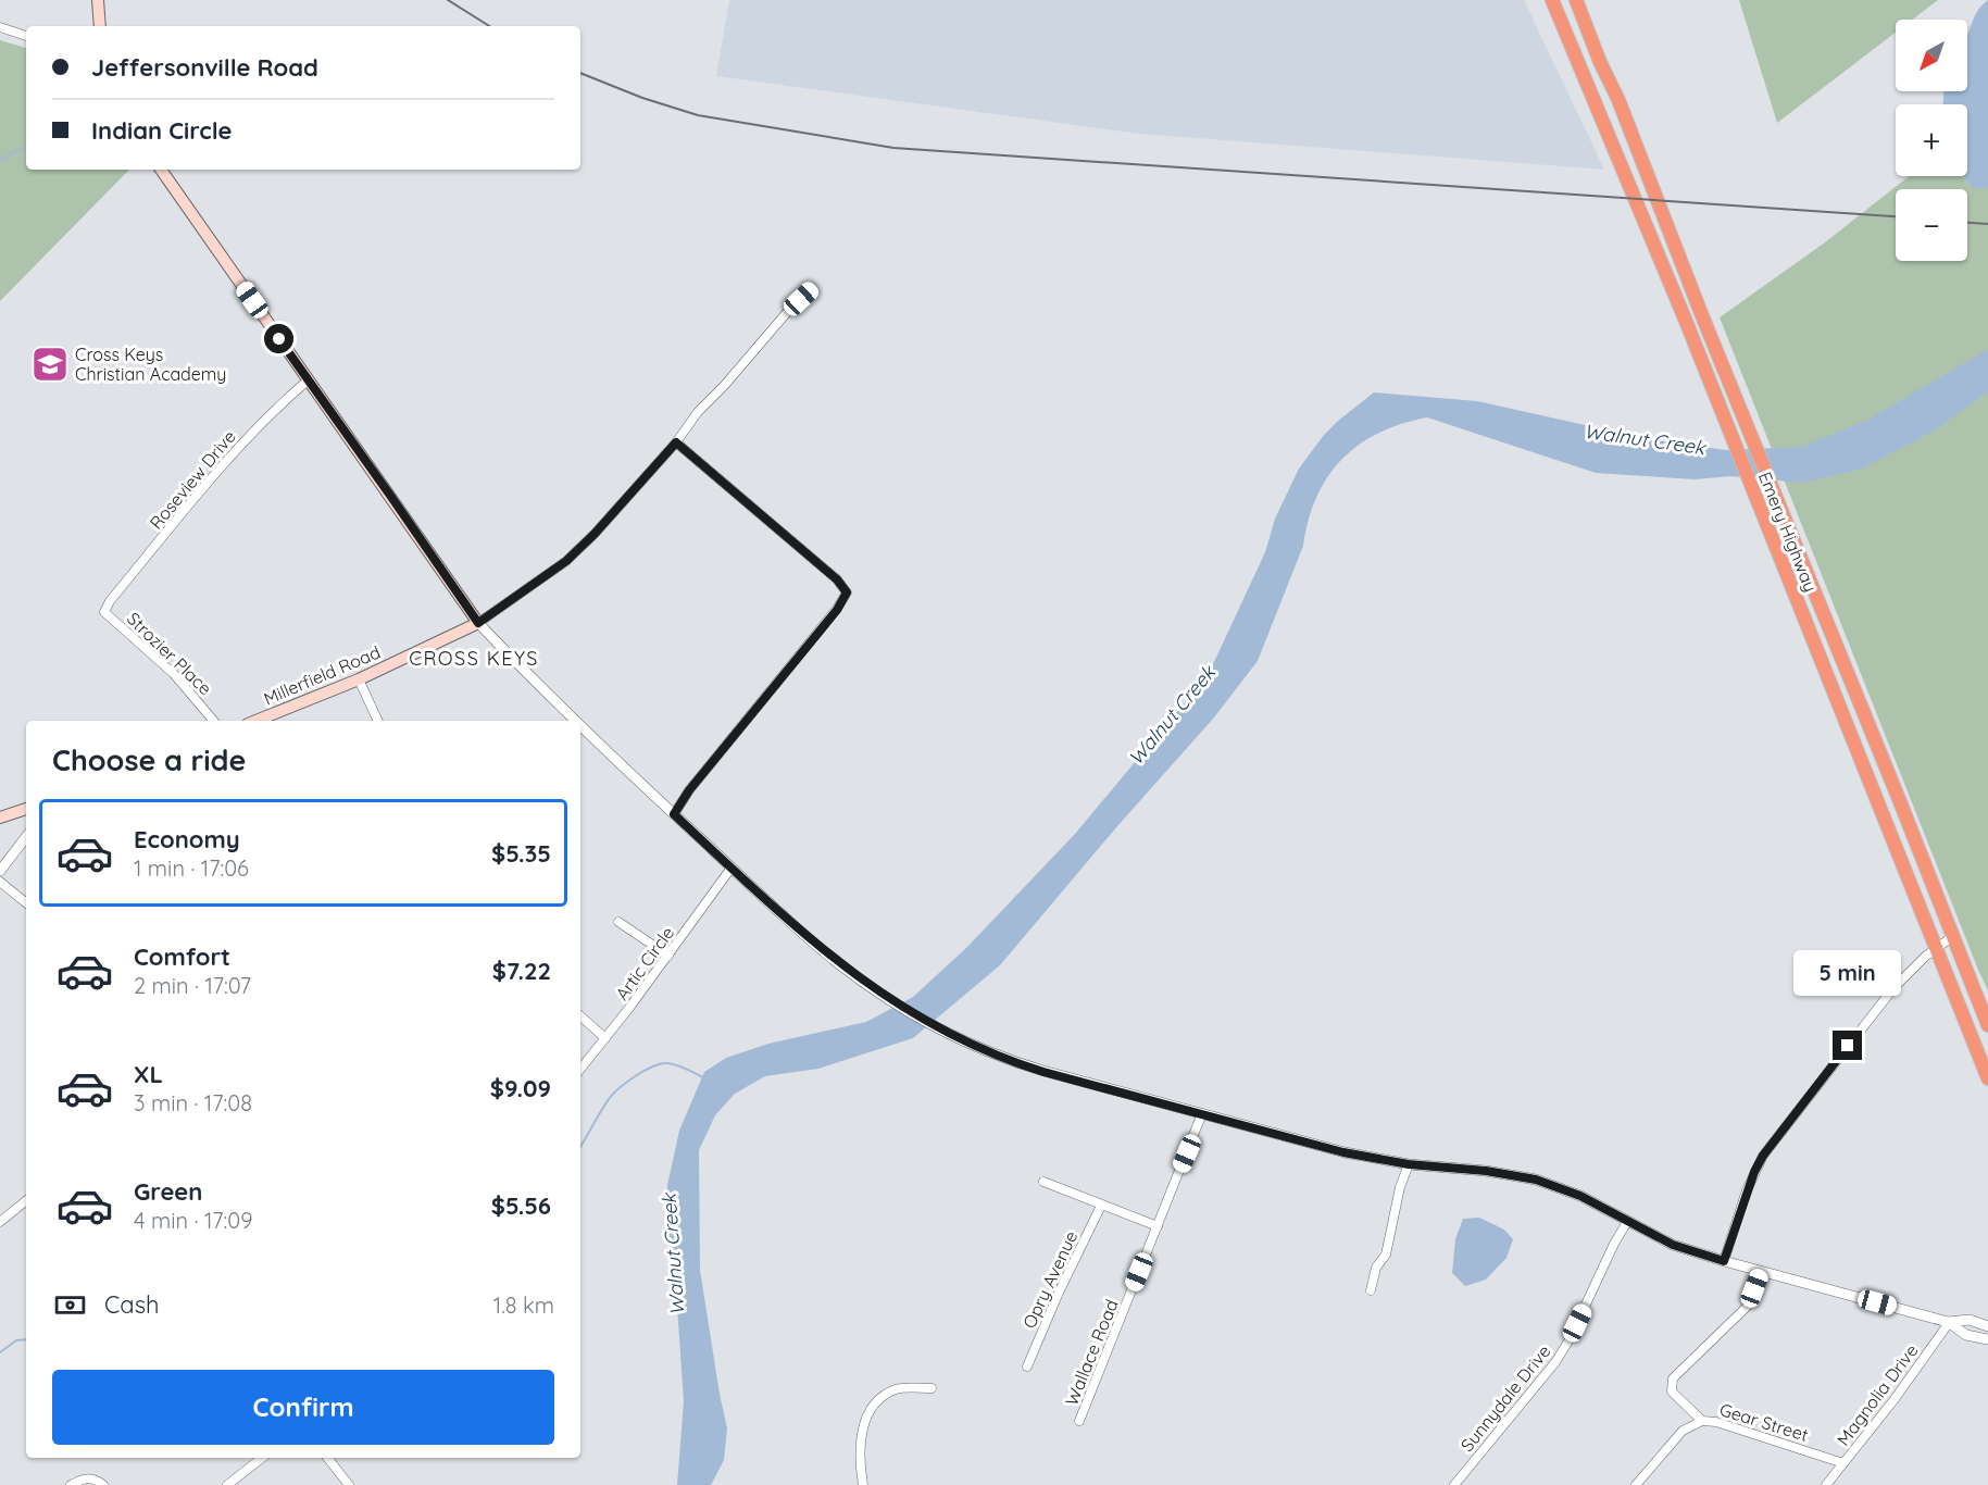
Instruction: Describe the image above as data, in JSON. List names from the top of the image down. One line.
{"streets":{"highway":["Emery Highway"],"main road":["Millerfield Road"],"street":["Roseview Drive","Strozier Place","Artic Circle","Opry Avenue","Wallace Road","Magnolia Drive","Sunnydale Drive","Gear Street"]},"crossings":[["Roseview Drive","Strozier Place"],["Magnolia Drive","Gear Street"]],"districts":["CROSS KEYS"],"water":["Walnut Creek"],"places":{"school or university":["Cross Keys Christian Academy"]},"north":"bottom left","page":{"map_buttons":["+","−"],"banner":["Jeffersonville Road","Indian Circle"],"heading":"Choose a ride","list":[{"name":"Economy","note":"1 min · 17:06","value":"$5.35"},{"name":"Comfort","note":"2 min · 17:07","value":"$7.22"},{"name":"XL","note":"3 min · 17:08","value":"$9.09"},{"name":"Green","note":"4 min · 17:09","value":"$5.56"}],"bubble":"5 min","pay":["Cash","1.8 km"],"buttons":"Confirm"}}
